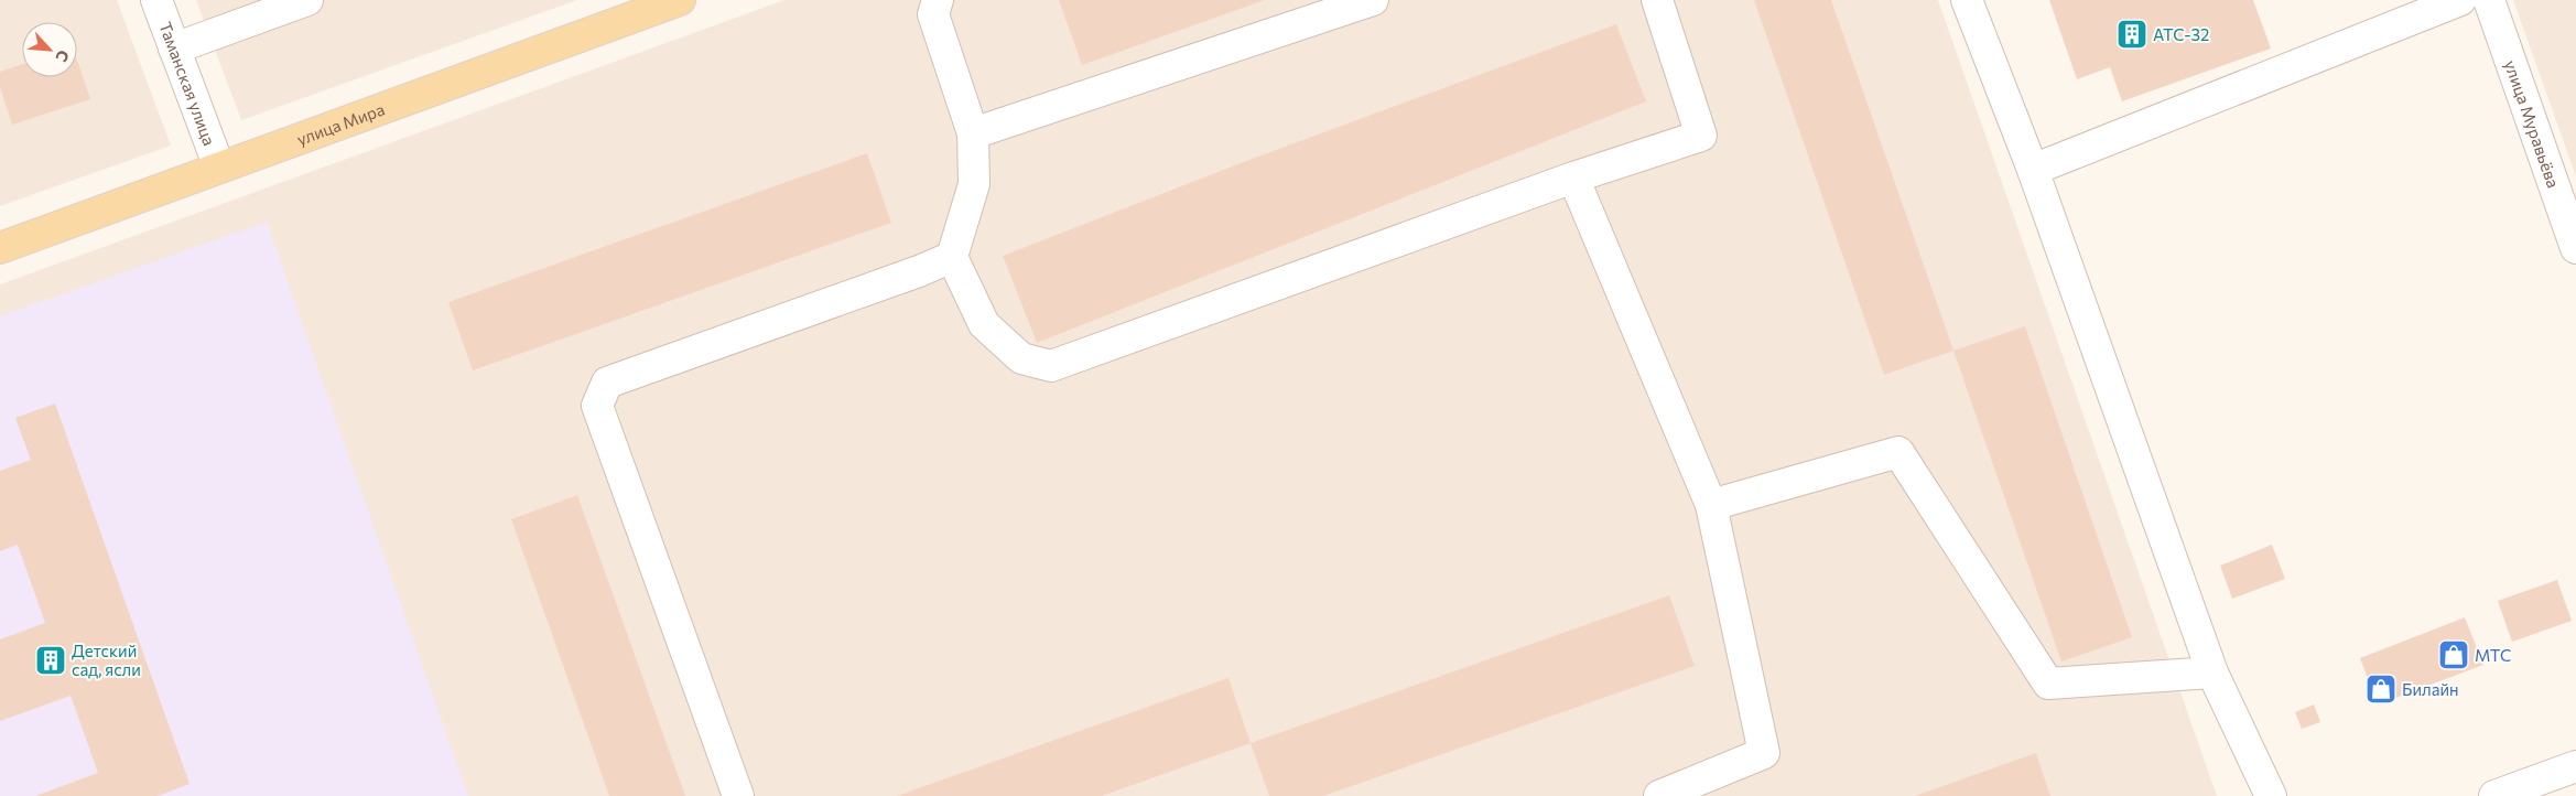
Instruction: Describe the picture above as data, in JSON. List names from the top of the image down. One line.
{"streets":{"main road":["улица Мира"],"street":["Таманская улица","улица Муравьёва"]},"crossings":[["Таманская улица","улица Мира"]],"places":{"building":["АТС-32","Детский сад, ясли"],"shop":["МТС","Билайн"]},"north":"bottom right"}
